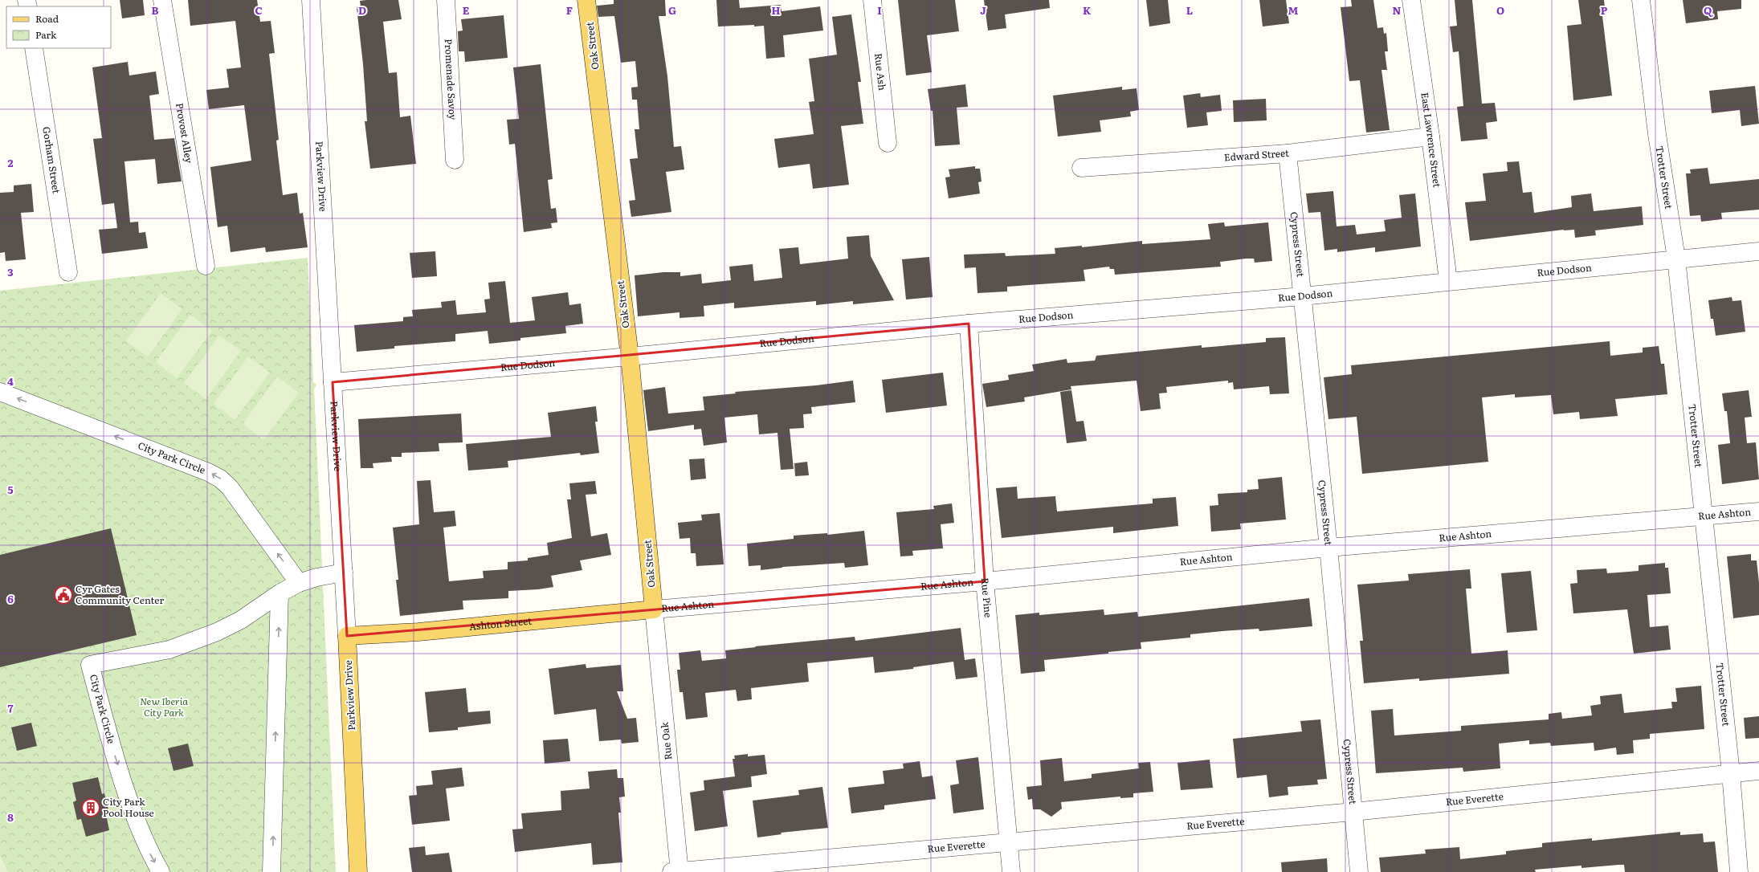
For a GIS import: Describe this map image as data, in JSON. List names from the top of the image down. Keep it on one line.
{"streets":{"main road":["Oak Street","Parkview Drive","Ashton Street"],"street":["Rue Ash","Promenade Savoy","Provost Alley","East Lawrence Street","Edward Street","Gorham Street","Trotter Street","Cypress Street","Rue Dodson","City Park Circle","Rue Ashton","Rue Pine","Rue Oak","Rue Everette"]},"crossings":[["Oak Street","Rue Dodson"],["Oak Street","Rue Ashton"],["Oak Street","Ashton Street"],["Oak Street","Rue Oak"],["East Lawrence Street","Edward Street"],["East Lawrence Street","Rue Dodson"],["Edward Street","Cypress Street"],["Parkview Drive","Rue Dodson"],["Parkview Drive","City Park Circle"],["Parkview Drive","Ashton Street"],["Trotter Street","Rue Dodson"],["Trotter Street","Rue Ashton"],["Trotter Street","Rue Everette"],["Cypress Street","Rue Dodson"],["Cypress Street","Rue Ashton"],["Cypress Street","Rue Everette"],["Rue Dodson","Rue Pine"],["Rue Ashton","Rue Pine"],["Rue Ashton","Ashton Street"],["Rue Ashton","Rue Oak"],["Rue Pine","Rue Everette"],["Ashton Street","Rue Oak"],["Rue Oak","Rue Everette"]],"parks":["New Iberia City Park"],"places":{"public building":["Cyr Gates Community Center"],"building":["City Park Pool House"]},"legend":["Road","Park"],"grid":{"columns":["B","C","D","E","F","G","H","I","J","K","L","M","N","O","P","Q"],"rows":["2","3","4","5","6","7","8"]}}
